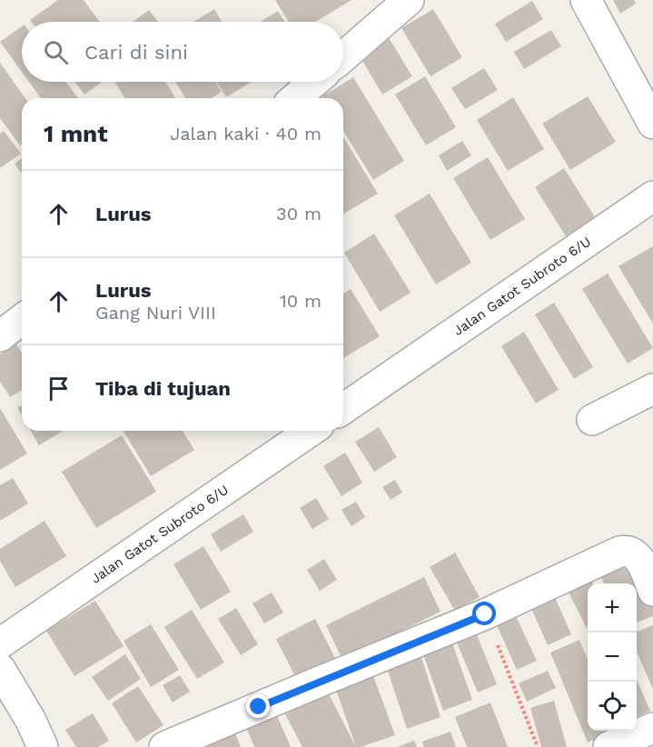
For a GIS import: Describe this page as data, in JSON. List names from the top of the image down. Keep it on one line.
{"streets":{"street":["Jalan Gatot Subroto 6/U"]},"page":{"search":"Cari di sini","heading":["1 mnt","Jalan kaki · 40 m"],"list":[["Lurus","30 m"],["Lurus","Gang Nuri VIII","10 m"],"Tiba di tujuan"],"map_buttons":["+","−"]}}
